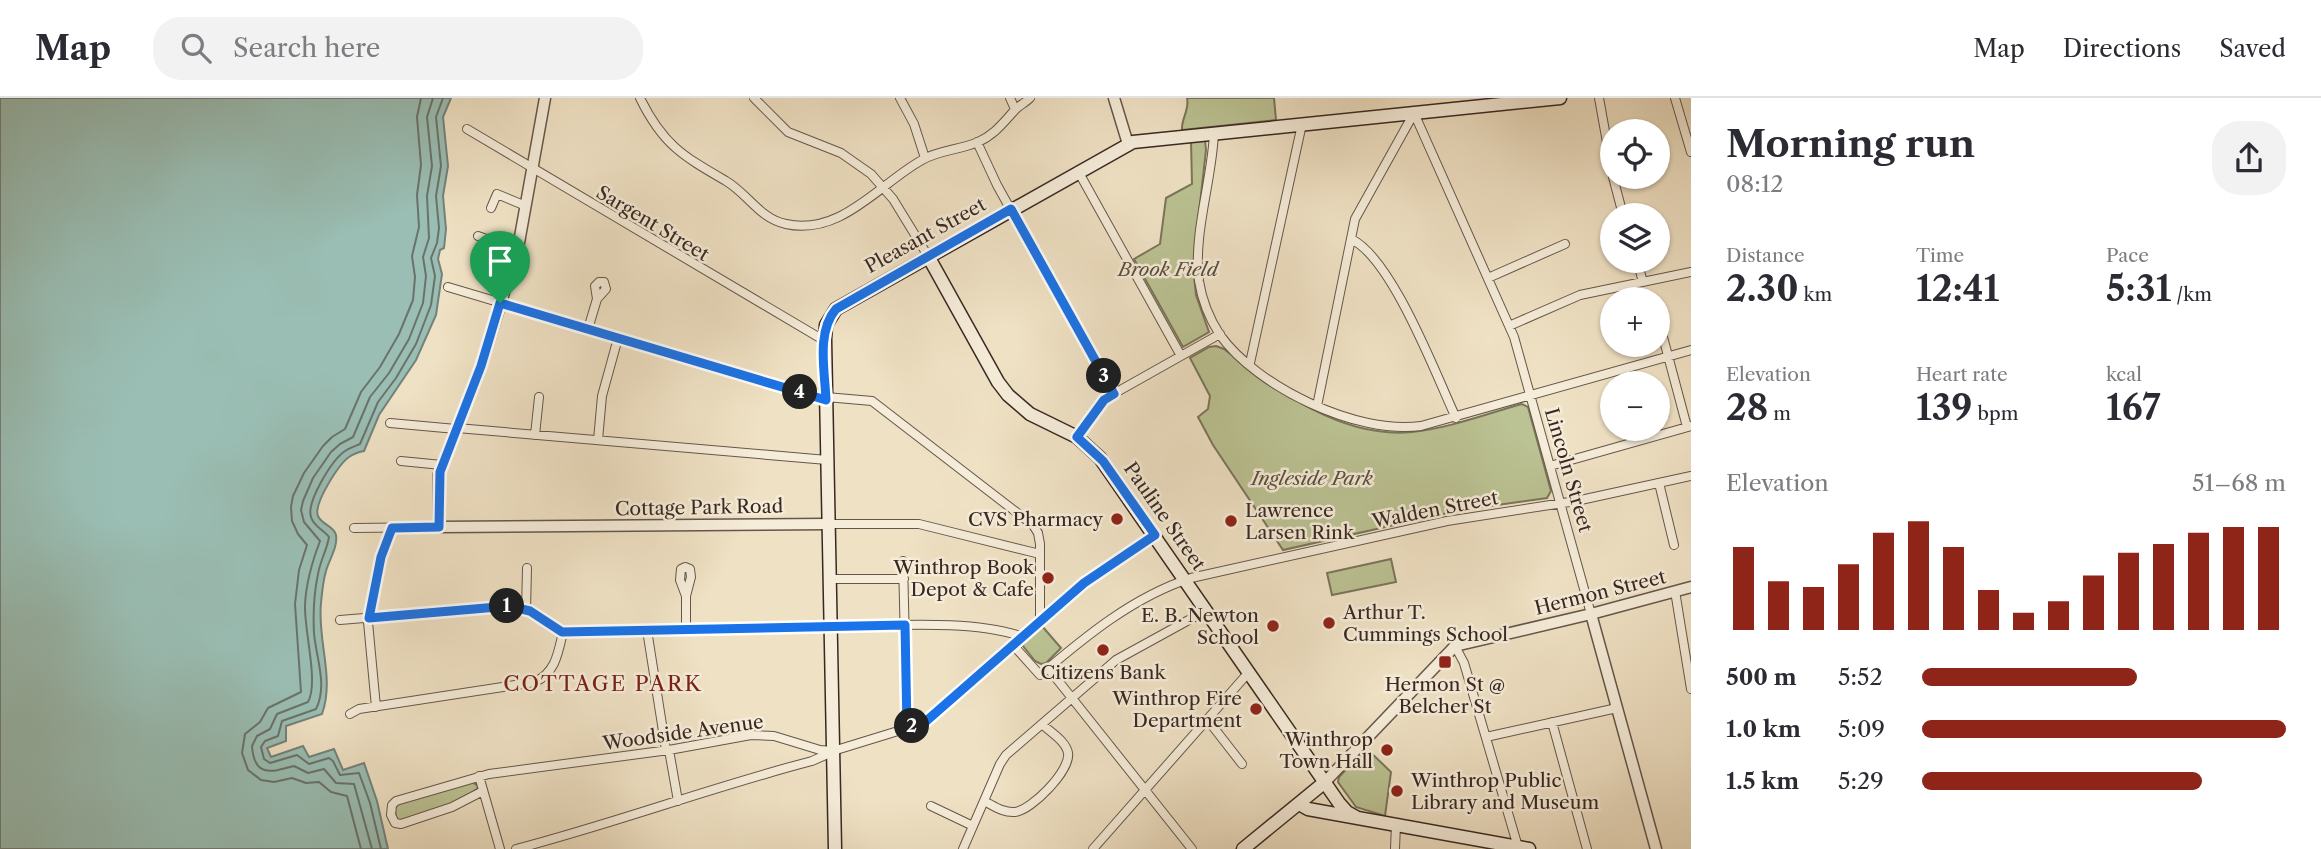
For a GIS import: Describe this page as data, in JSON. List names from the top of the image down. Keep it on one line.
{"streets":{"main road":["Pleasant Street","Pauline Street"],"street":["Sargent Street","Lincoln Street","Cottage Park Road","Walden Street","Hermon Street","Woodside Avenue"]},"crossings":[["Sargent Street","Pleasant Street"],["Pleasant Street","Lincoln Street"],["Pleasant Street","Cottage Park Road"],["Pleasant Street","Pauline Street"],["Pleasant Street","Woodside Avenue"],["Lincoln Street","Walden Street"],["Lincoln Street","Hermon Street"],["Walden Street","Pauline Street"],["Walden Street","Woodside Avenue"],["Pauline Street","Woodside Avenue"]],"districts":["COTTAGE PARK"],"parks":["Brook Field","Ingleside Park"],"places":{"other":["CVS Pharmacy","Lawrence Larsen Rink","Winthrop Book Depot & Cafe","Arthur T. Cummings School","E. B. Newton School","Citizens Bank","Winthrop Fire Department","Winthrop Town Hall","Winthrop Public Library and Museum"],"transit":["Hermon St @ Belcher St"]},"page":{"header":"Map","search":"Search here","nav":["Map","Directions","Saved"],"heading":["Morning run","08:12"],"map_buttons":["+","−"],"stats":[["Distance","2.30 km"],["Time","12:41"],["Pace","5:31 /km"],["Elevation","28 m"],["Heart rate","139 bpm"],["kcal","167"]],"pins":["3","4","1","2"],"chart":["Elevation","51–68 m"],"list":[{"name":"500 m","note":"5:52"},{"name":"1.0 km","note":"5:09"},{"name":"1.5 km","note":"5:29"}]}}
